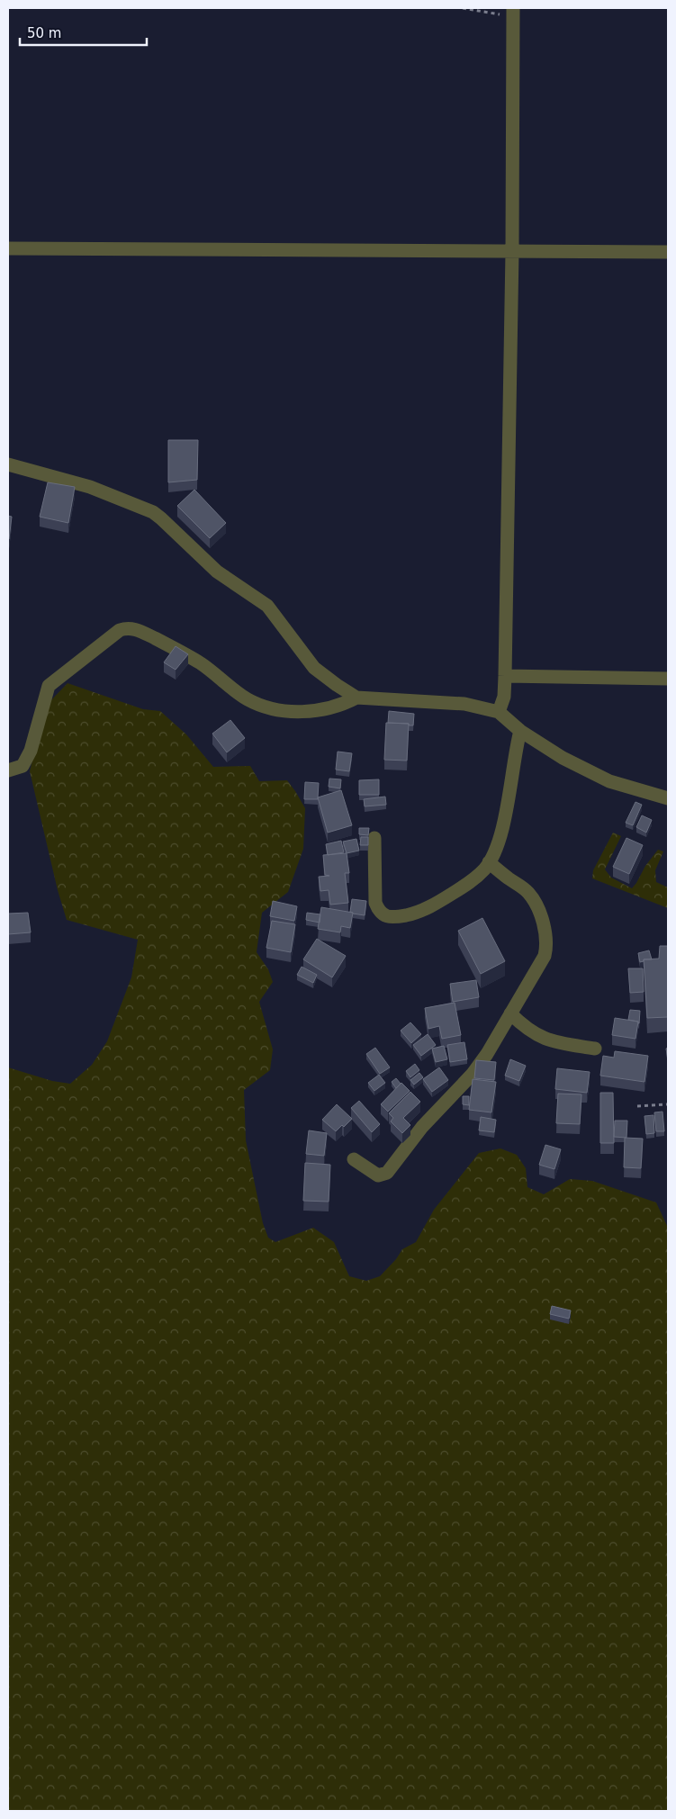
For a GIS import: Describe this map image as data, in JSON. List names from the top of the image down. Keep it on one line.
{"scale_bar":"50 m"}
